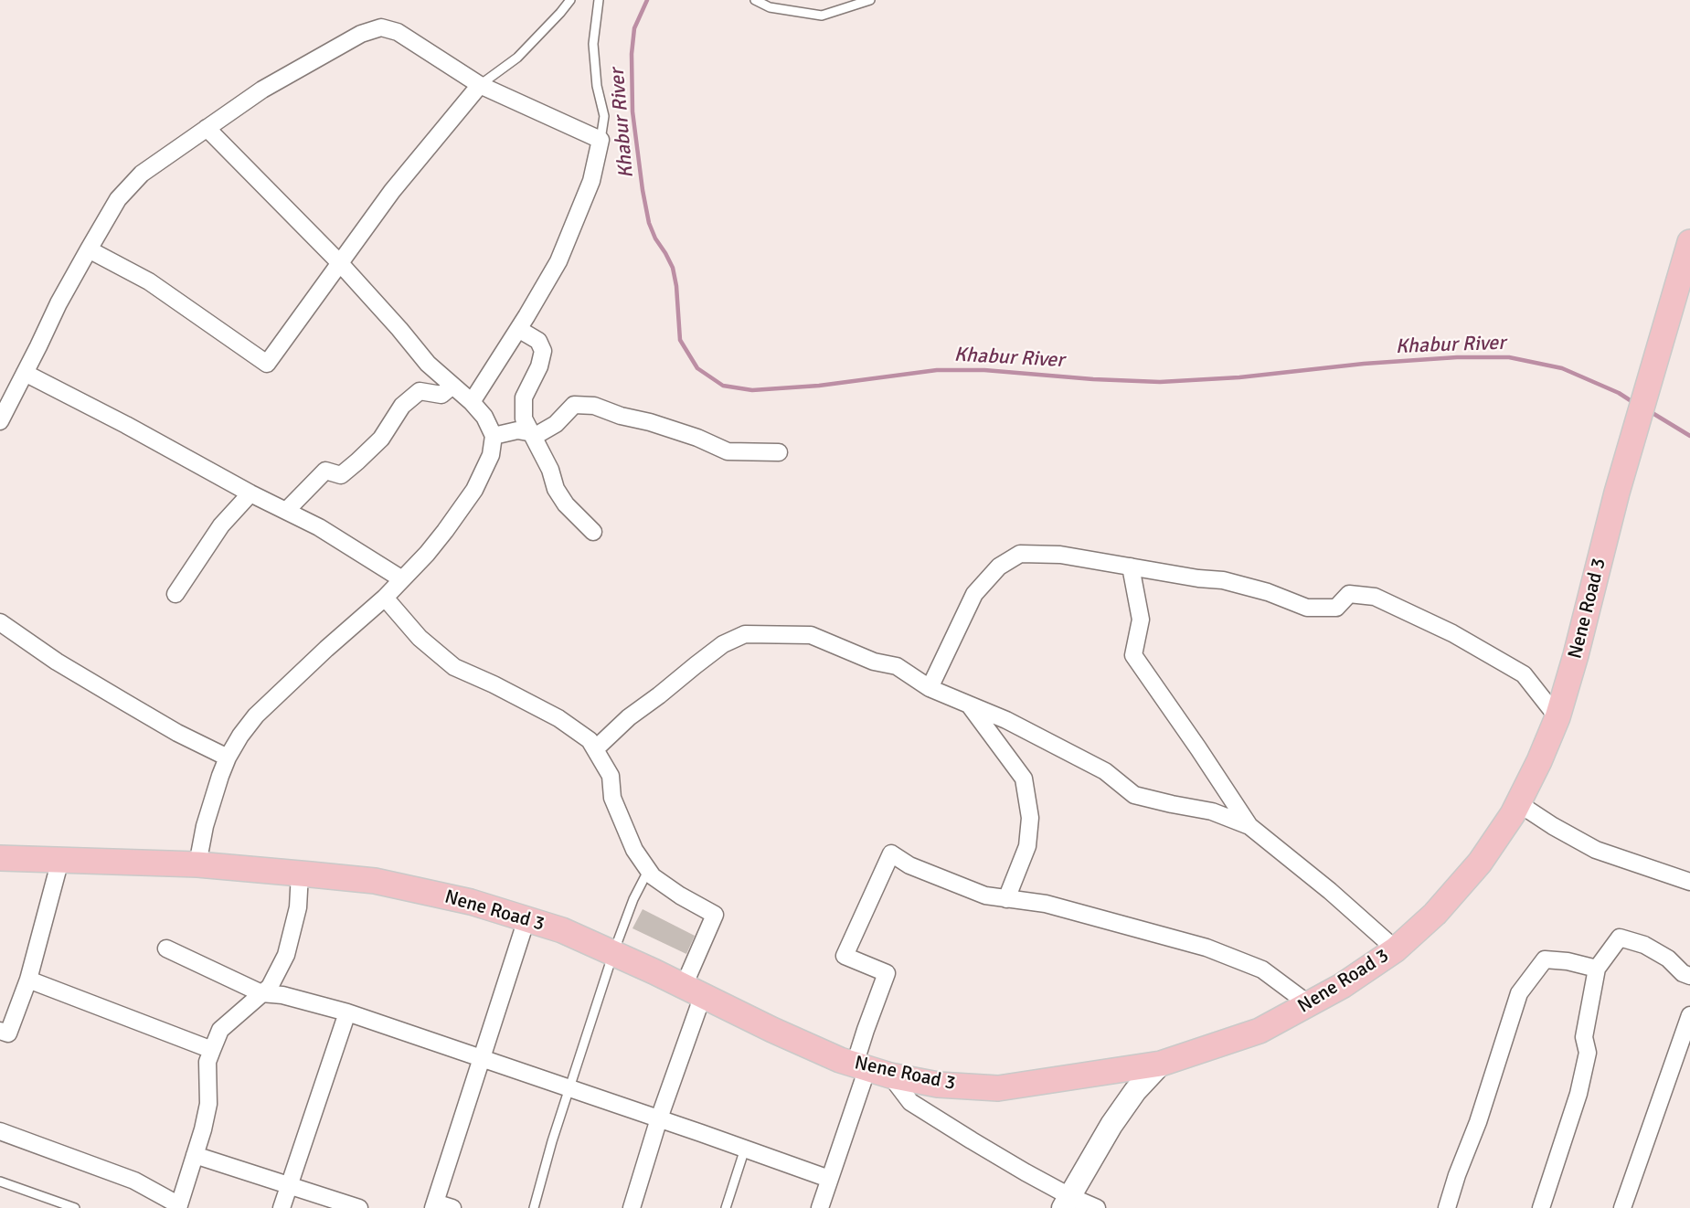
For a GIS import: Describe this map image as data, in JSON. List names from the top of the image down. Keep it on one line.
{"streets":{"main road":["Nene Road 3"]},"water":["Khabur River"]}
